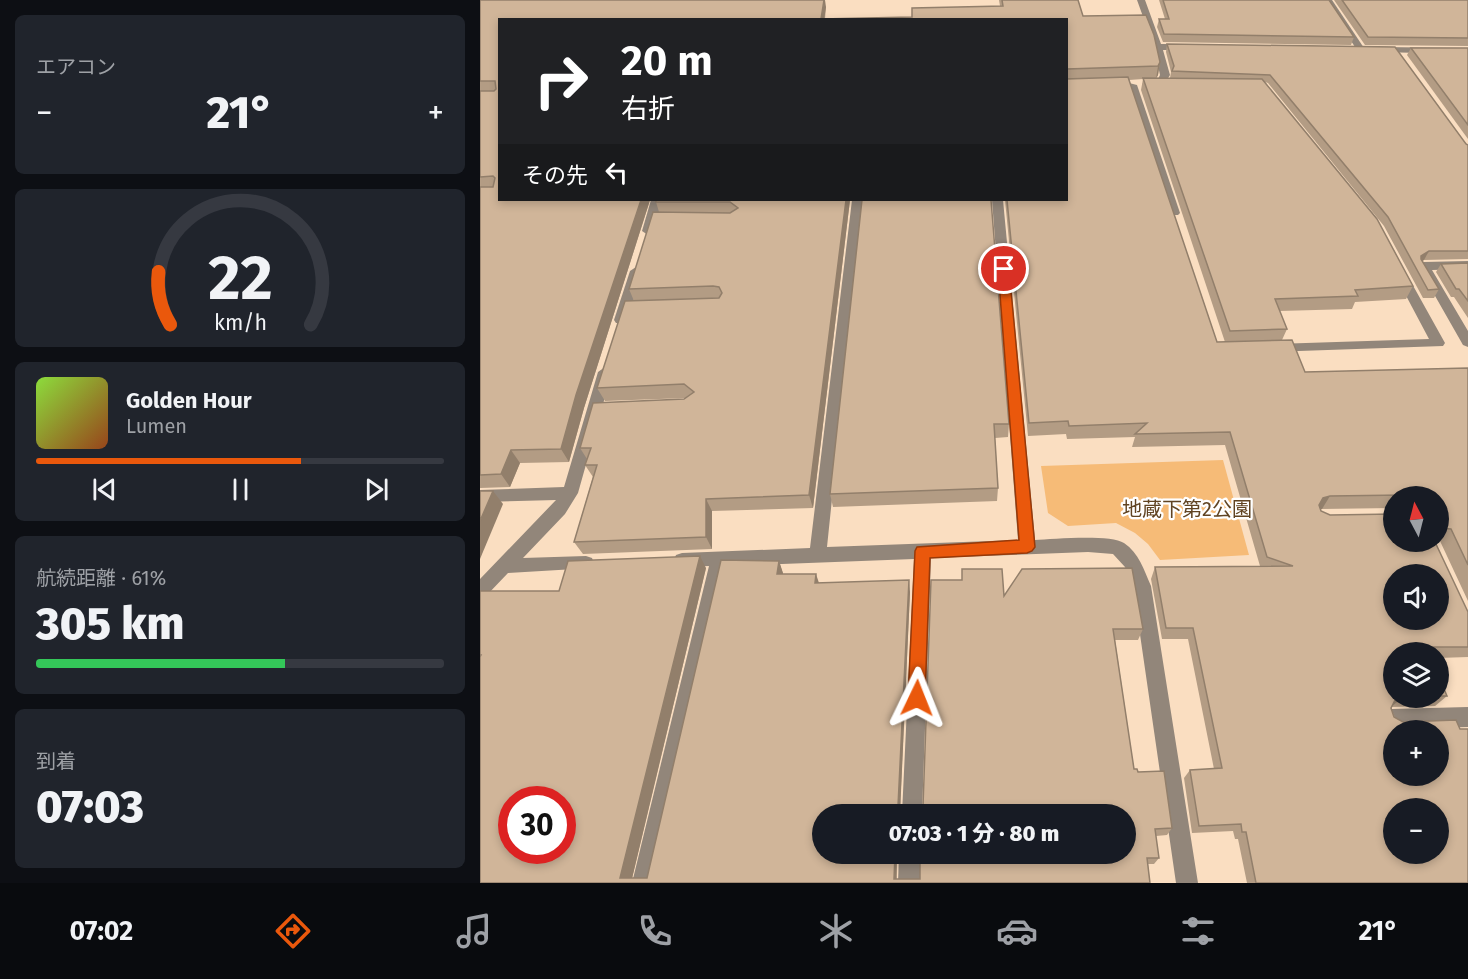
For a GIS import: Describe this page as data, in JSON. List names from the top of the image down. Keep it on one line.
{"parks":["地蔵下第2公園"],"north":"top","page":{"tile":["エアコン",["航続距離 · 61%","305 km"],["到着","07:03"]],"turn":["20 m","右折"],"heat":["−","21°","+"],"then":"その先","song":["Golden Hour","Lumen"],"map_buttons":["+","−"],"limit":"30","trip":"07:03 · 1 分 · 80 m","tabs":["07:02","21°"],"gauge":["22","km/h"]}}
